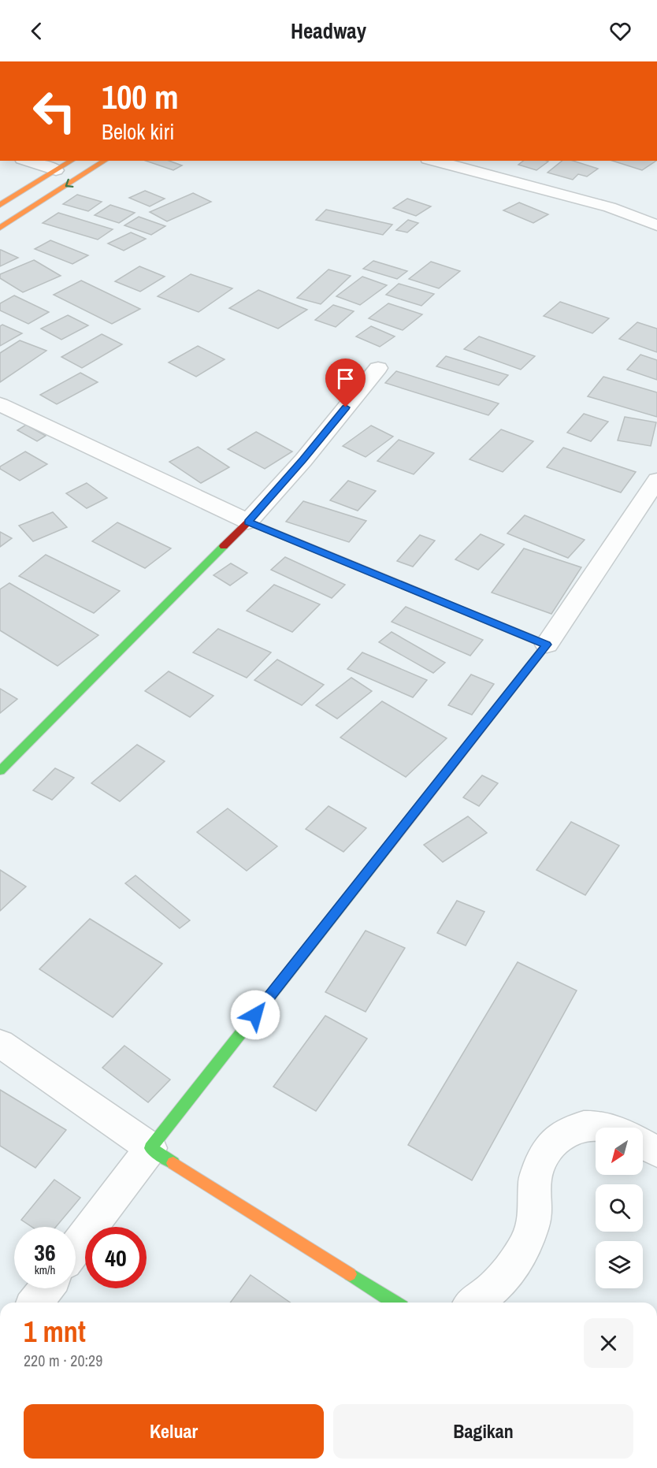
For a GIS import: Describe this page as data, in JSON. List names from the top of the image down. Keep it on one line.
{"north":"bottom left","page":{"header":"Headway","turn":["100 m","Belok kiri"],"speed":"36 km/h","limit":"40","heading":["1 mnt","220 m · 20:29"],"buttons":["Keluar","Bagikan"]}}
